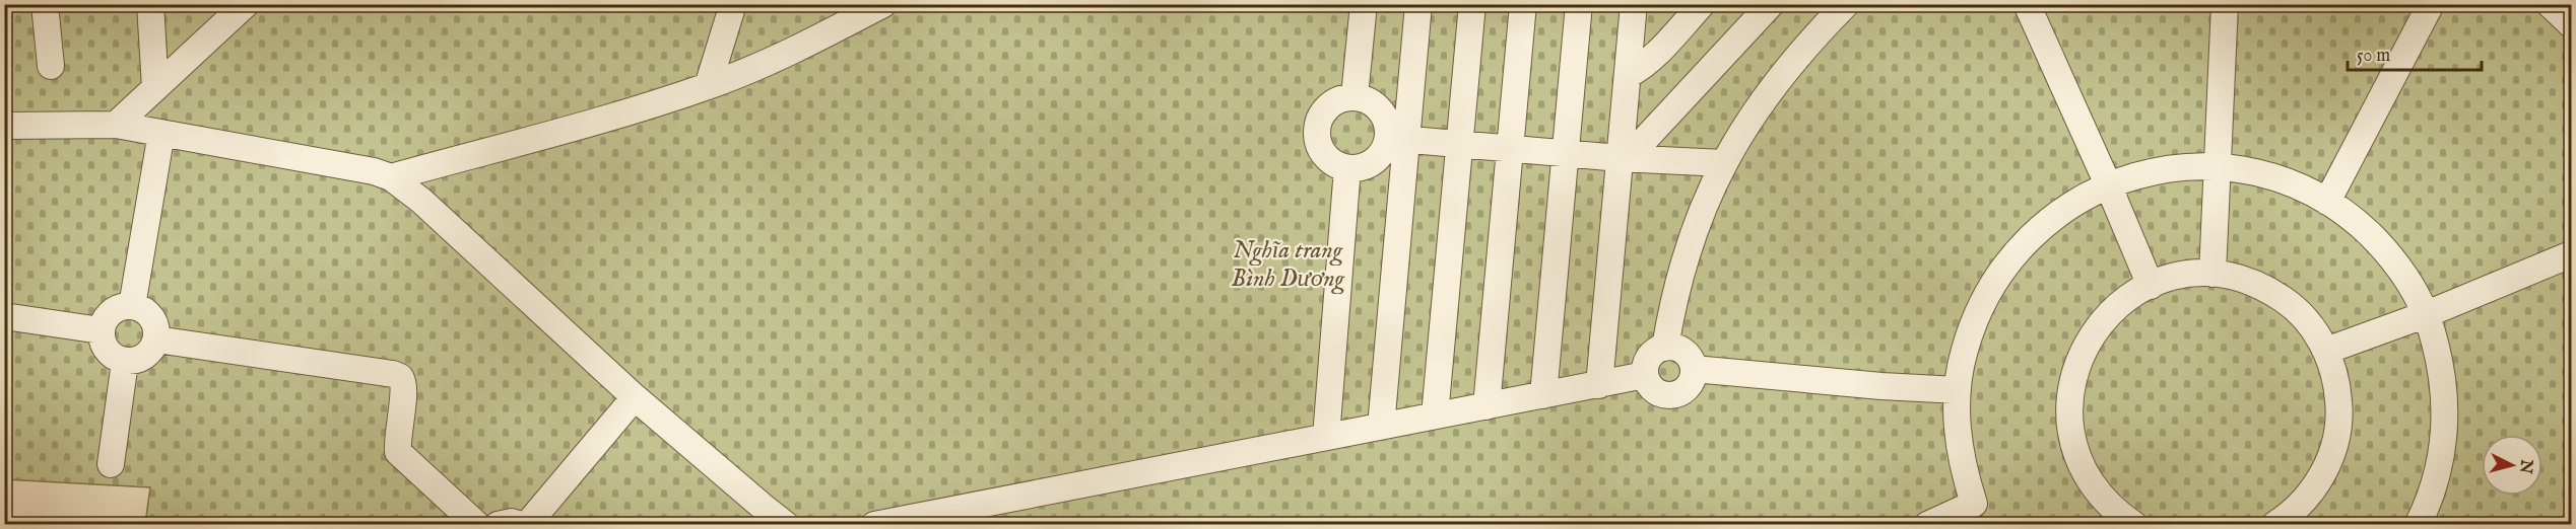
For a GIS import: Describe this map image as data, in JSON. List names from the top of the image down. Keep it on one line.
{"parks":["Nghĩa trang Bình Dương"],"scale_bar":"50 m","north":"right"}
